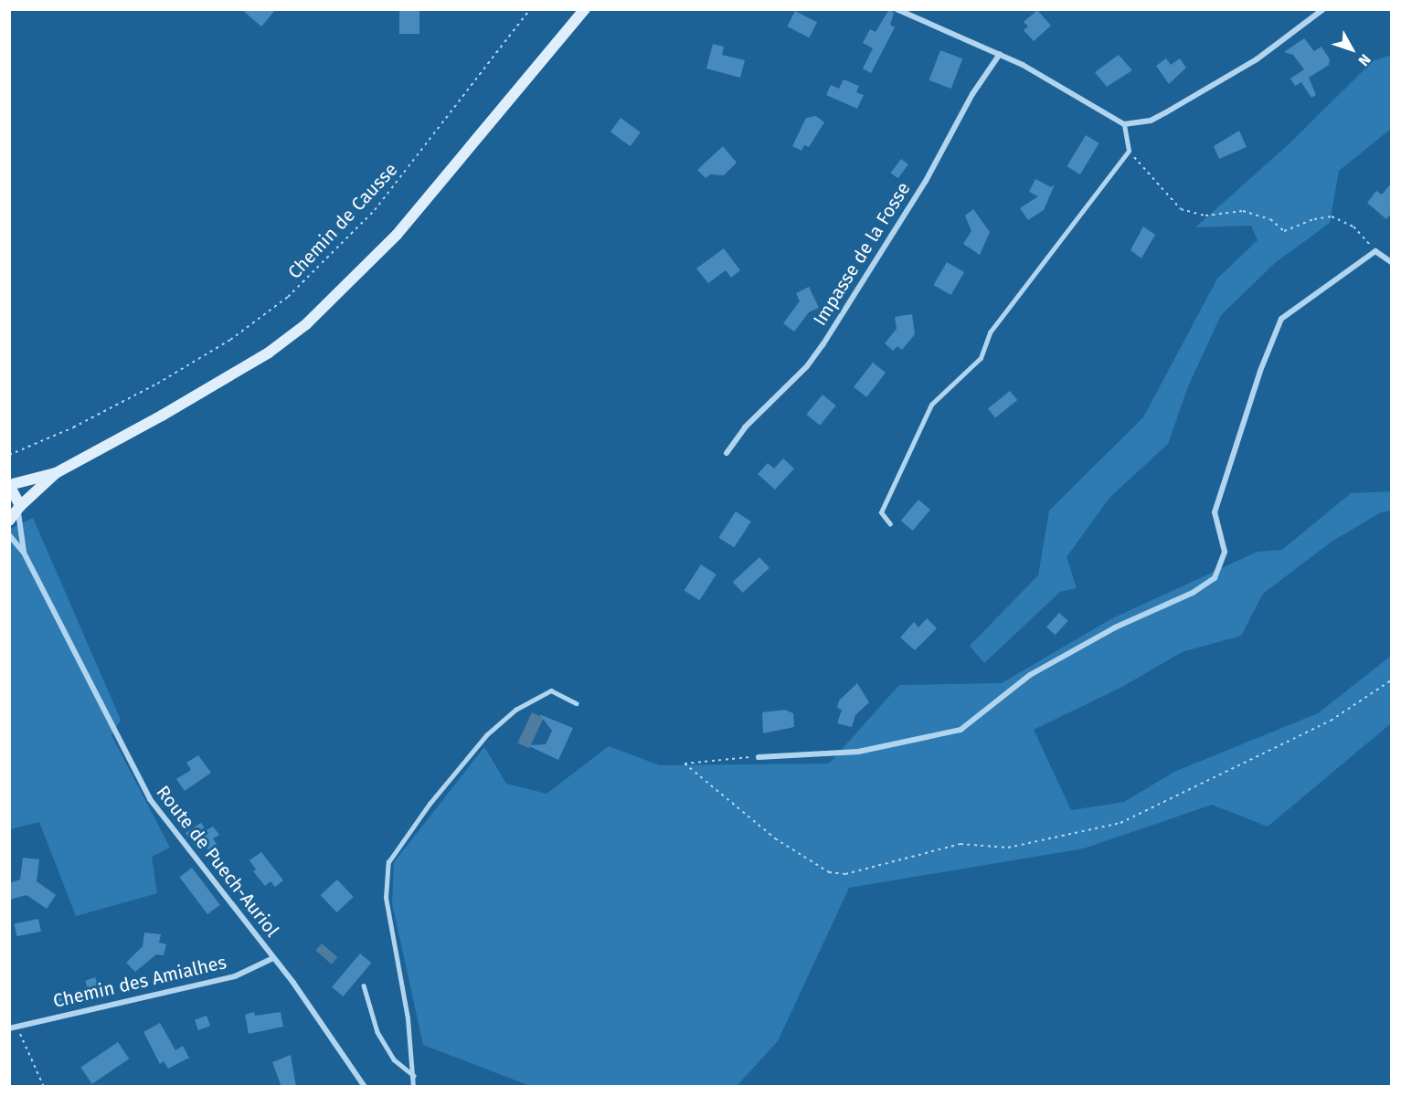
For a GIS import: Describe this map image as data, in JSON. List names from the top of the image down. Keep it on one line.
{"streets":{"street":["Impasse de la Fosse","Route de Puech-Auriol","Chemin des Amialhes"],"path":["Chemin de Causse"]},"crossings":[["Route de Puech-Auriol","Chemin des Amialhes"]],"north":"bottom right"}
